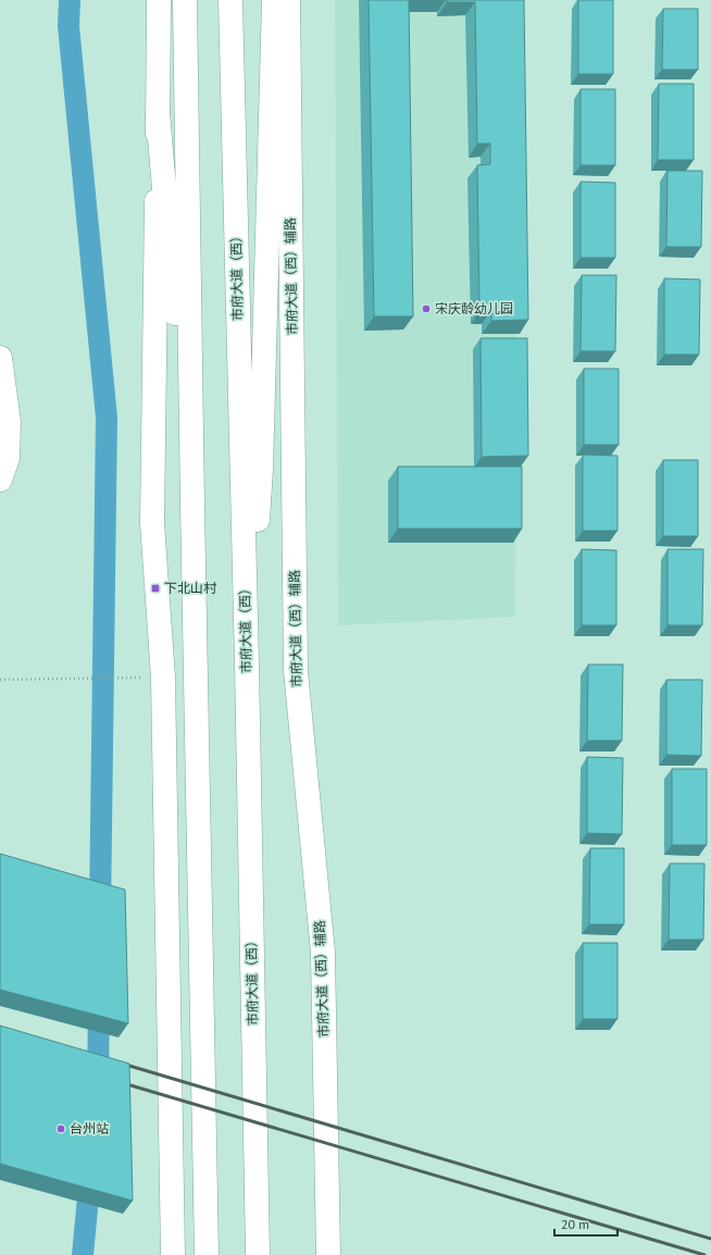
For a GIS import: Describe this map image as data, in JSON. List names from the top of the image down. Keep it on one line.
{"streets":{"main road":["市府大道（西）","市府大道（西）辅路"]},"places":{"other":["宋庆龄幼儿园","台州站"],"transit":["下北山村"]},"scale_bar":"20 m"}
